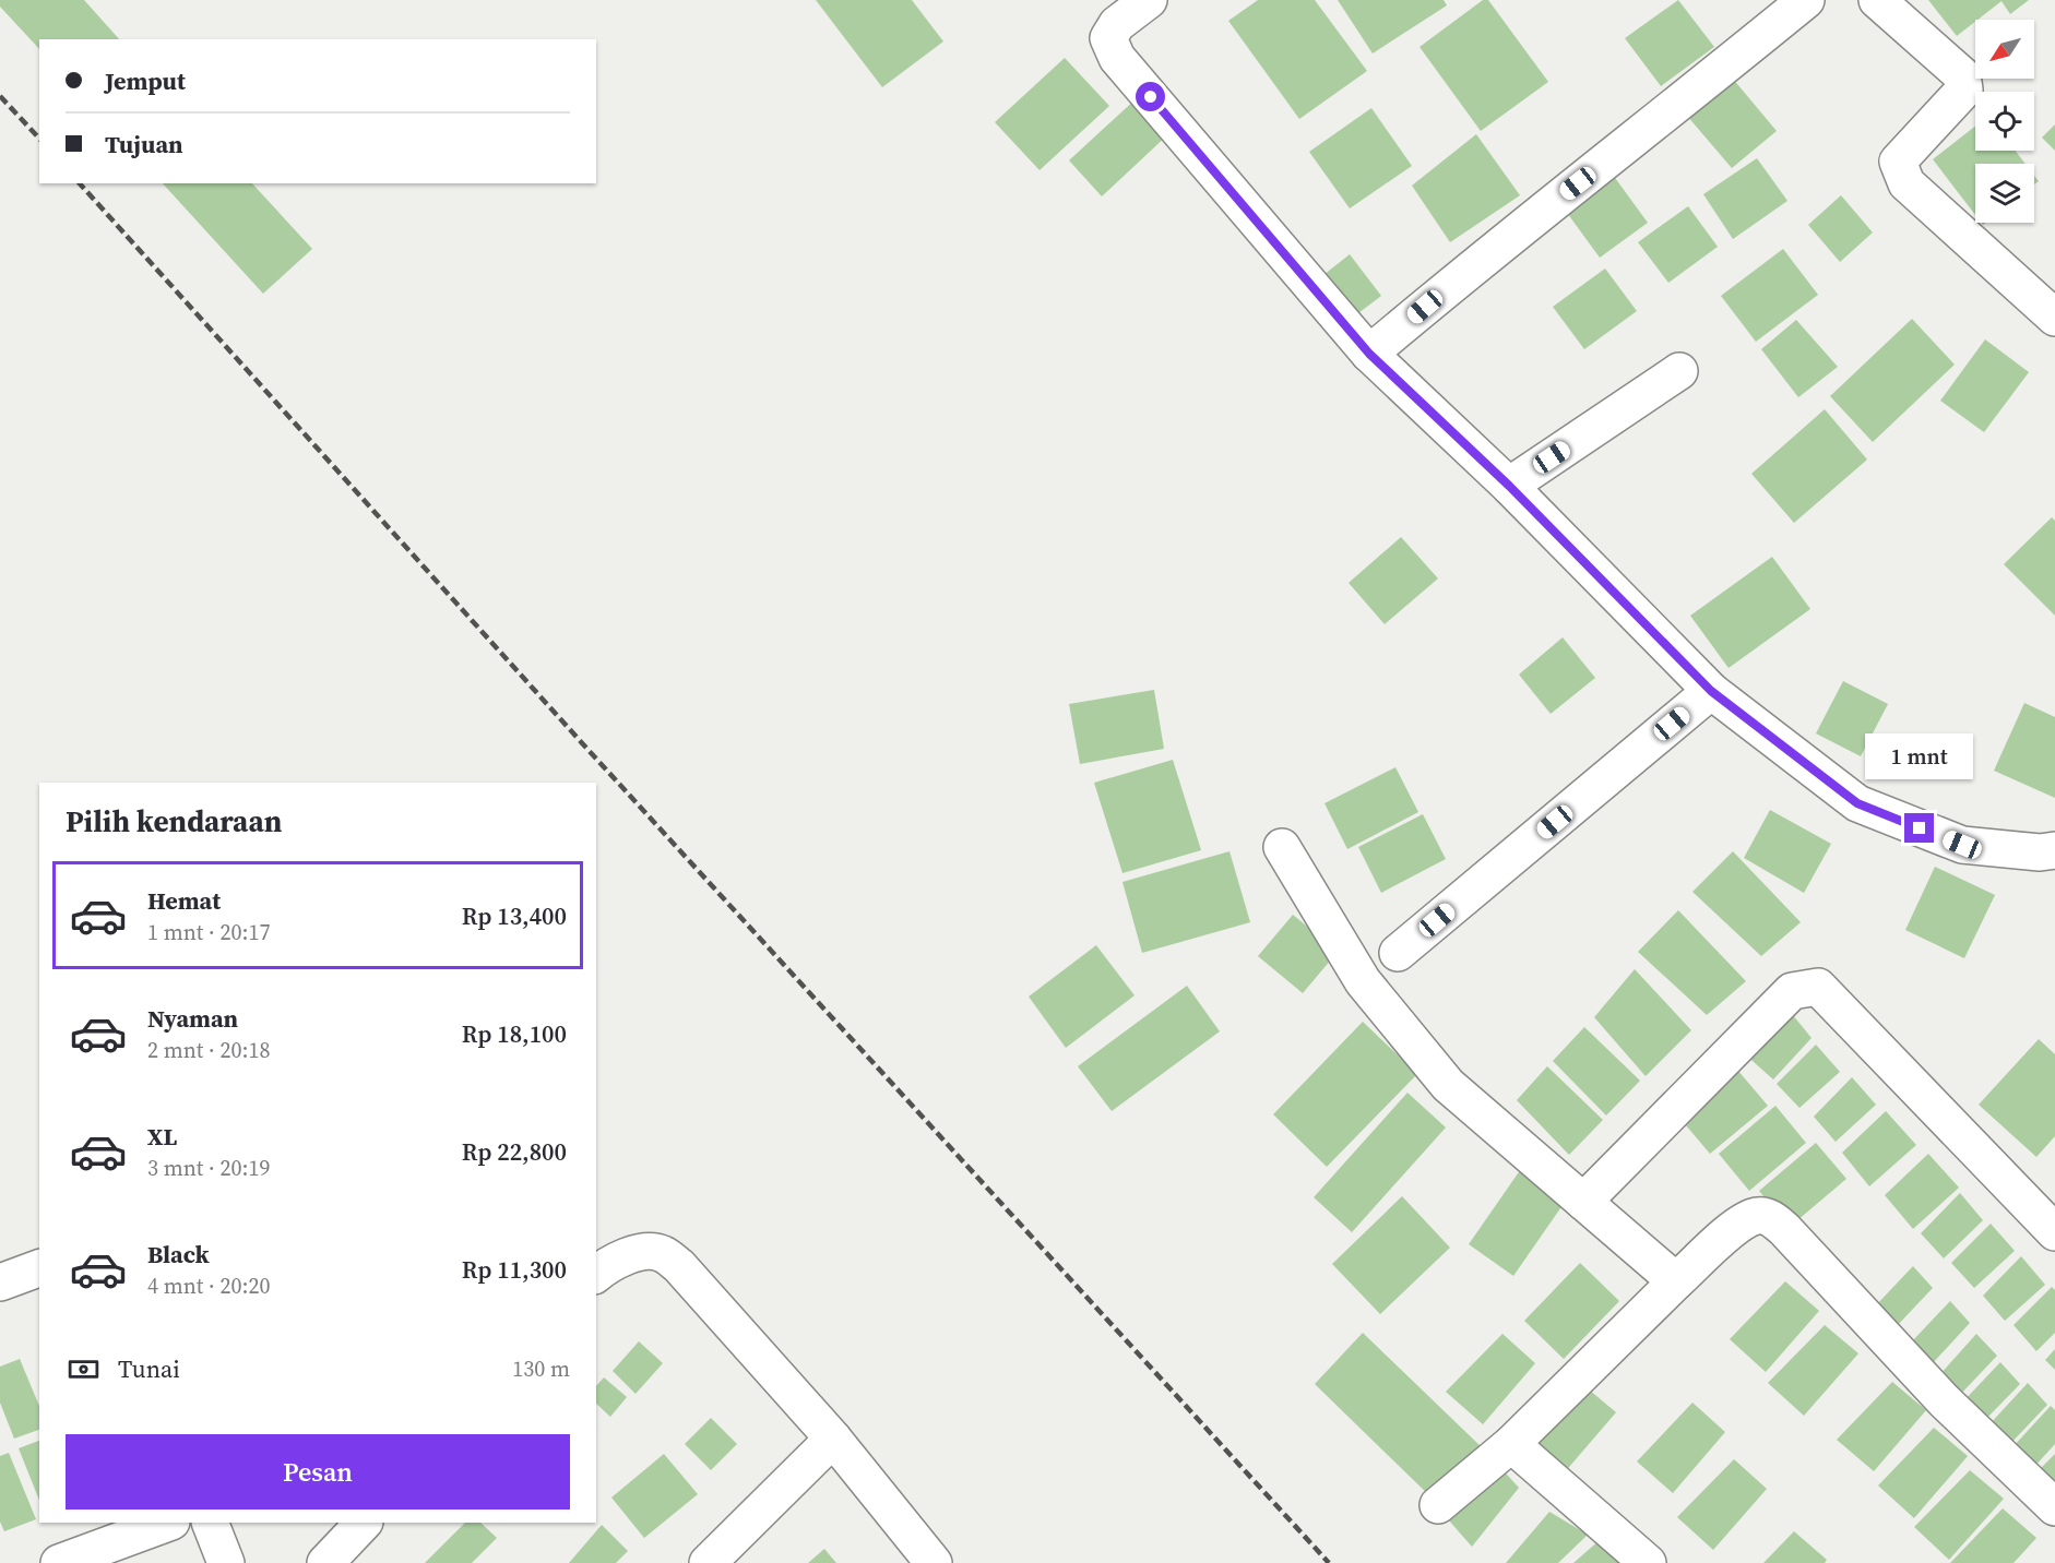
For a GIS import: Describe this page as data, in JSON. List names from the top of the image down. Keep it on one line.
{"north":"bottom left","page":{"banner":["Jemput","Tujuan"],"bubble":"1 mnt","heading":"Pilih kendaraan","list":[{"name":"Hemat","note":"1 mnt · 20:17","value":"Rp 13,400"},{"name":"Nyaman","note":"2 mnt · 20:18","value":"Rp 18,100"},{"name":"XL","note":"3 mnt · 20:19","value":"Rp 22,800"},{"name":"Black","note":"4 mnt · 20:20","value":"Rp 11,300"}],"pay":["Tunai","130 m"],"buttons":"Pesan"}}
